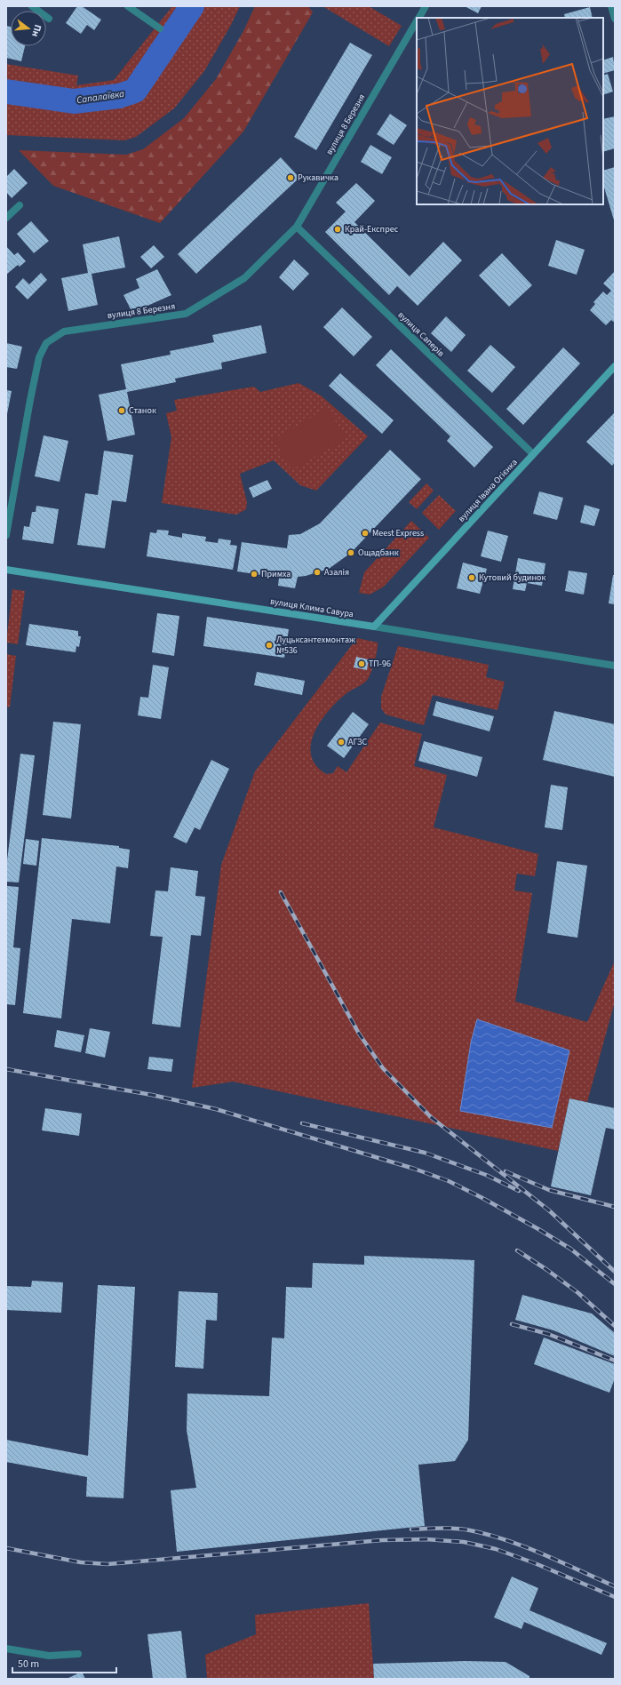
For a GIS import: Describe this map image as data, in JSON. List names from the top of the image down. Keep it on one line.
{"streets":{"street":["вулиця 8 Березня","вулиця Саперів","вулиця Івана Огієнка","вулиця Клима Савура"]},"crossings":[["вулиця 8 Березня","вулиця Саперів"],["вулиця Саперів","вулиця Івана Огієнка"],["вулиця Івана Огієнка","вулиця Клима Савура"]],"water":["Сапалаївка"],"places":["Рукавичка","Край-Експрес","Станок","Meest Express","Ощадбанк","Азалія","Примха","Кутовий будинок","Луцьксантехмонтаж №536","ТП-96","АГЗС"],"scale_bar":"50 m","north":"right"}
